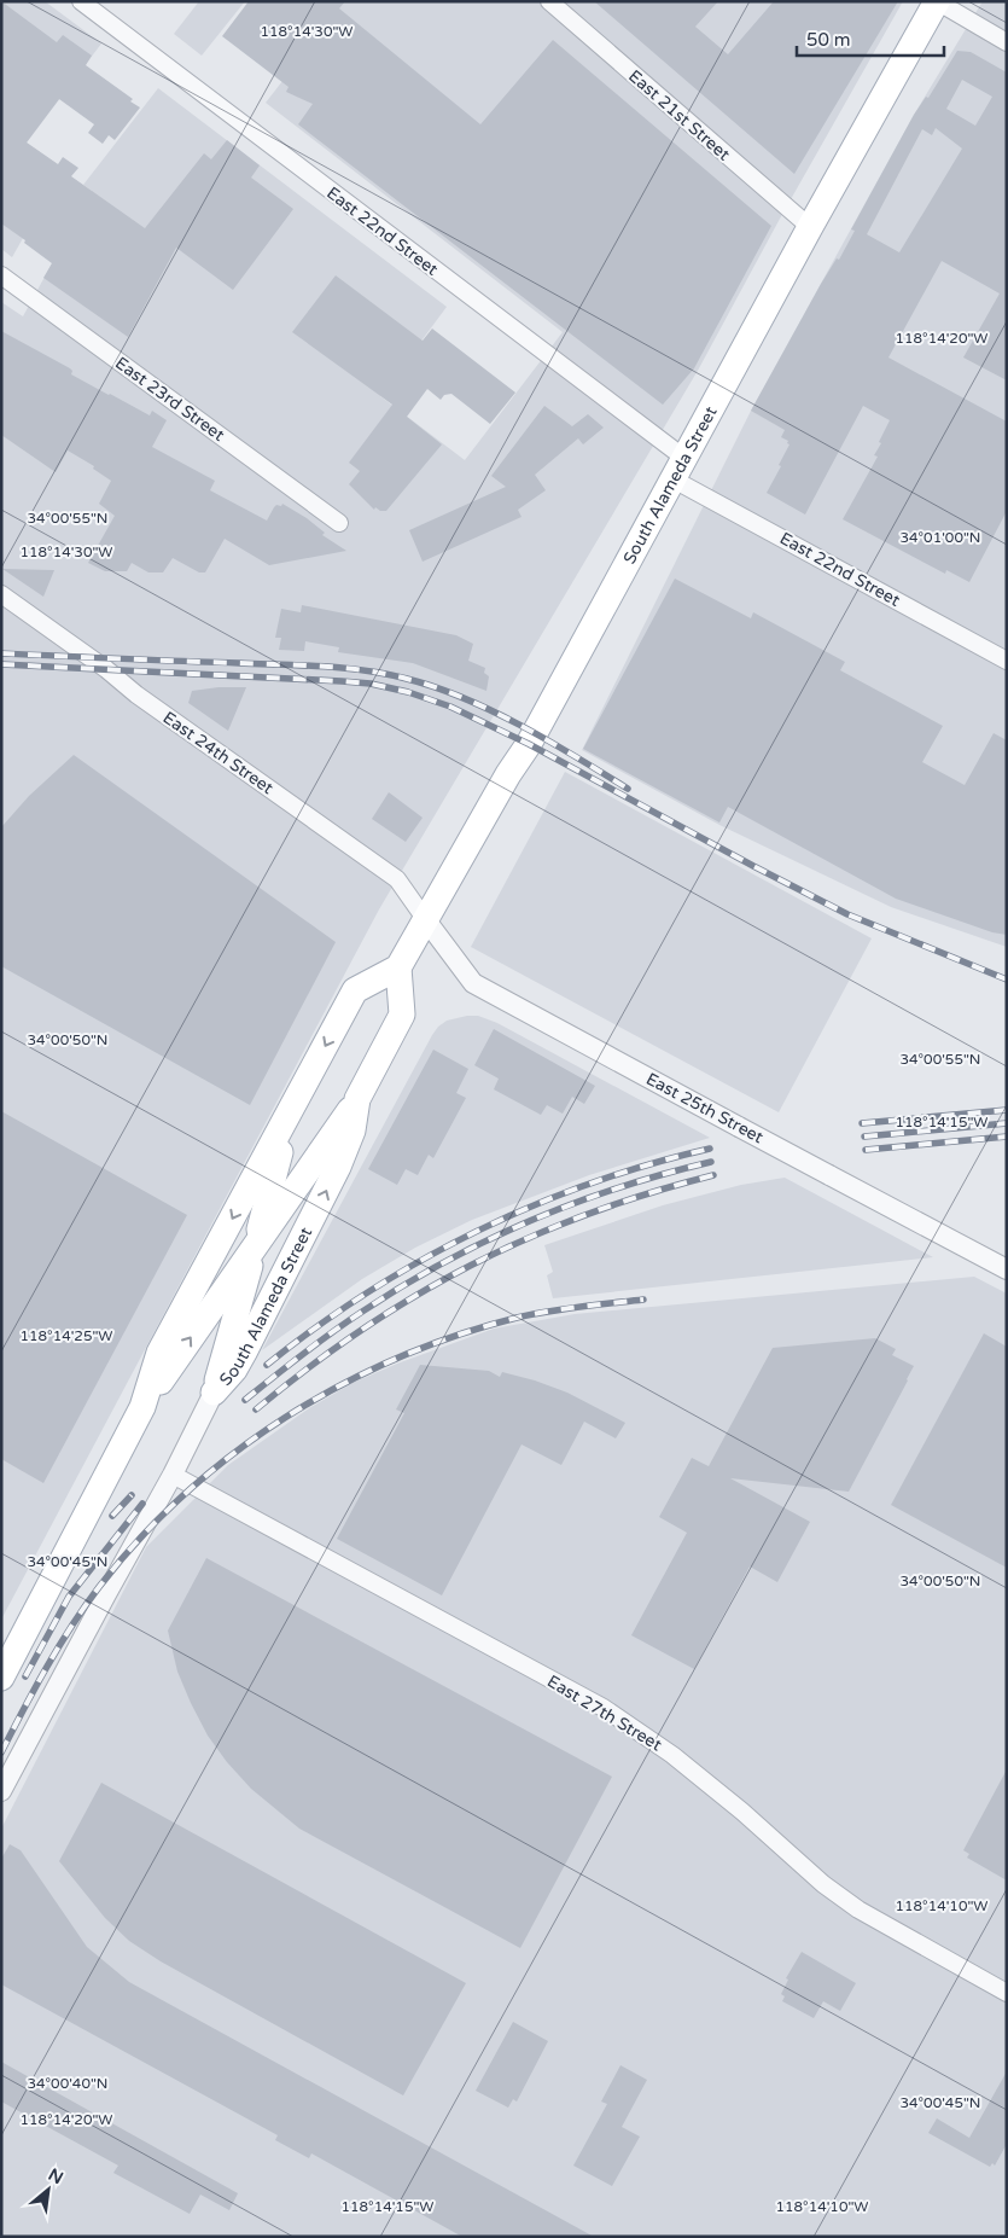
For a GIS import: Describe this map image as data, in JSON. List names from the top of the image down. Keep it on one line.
{"streets":{"main road":["South Alameda Street"],"street":["East 21st Street","East 22nd Street","East 23rd Street","East 24th Street","East 25th Street","East 27th Street"]},"crossings":[["East 21st Street","South Alameda Street"],["East 22nd Street","South Alameda Street"],["South Alameda Street","East 24th Street"],["South Alameda Street","East 25th Street"],["South Alameda Street","East 27th Street"],["East 24th Street","East 25th Street"]],"scale_bar":"50 m","north":"top right","coordinates":["118°14'30\"W","118°14'20\"W","34°00'55\"N","34°01'00\"N","34°00'50\"N","118°14'15\"W","118°14'25\"W","34°00'45\"N","118°14'10\"W","34°00'40\"N"]}
